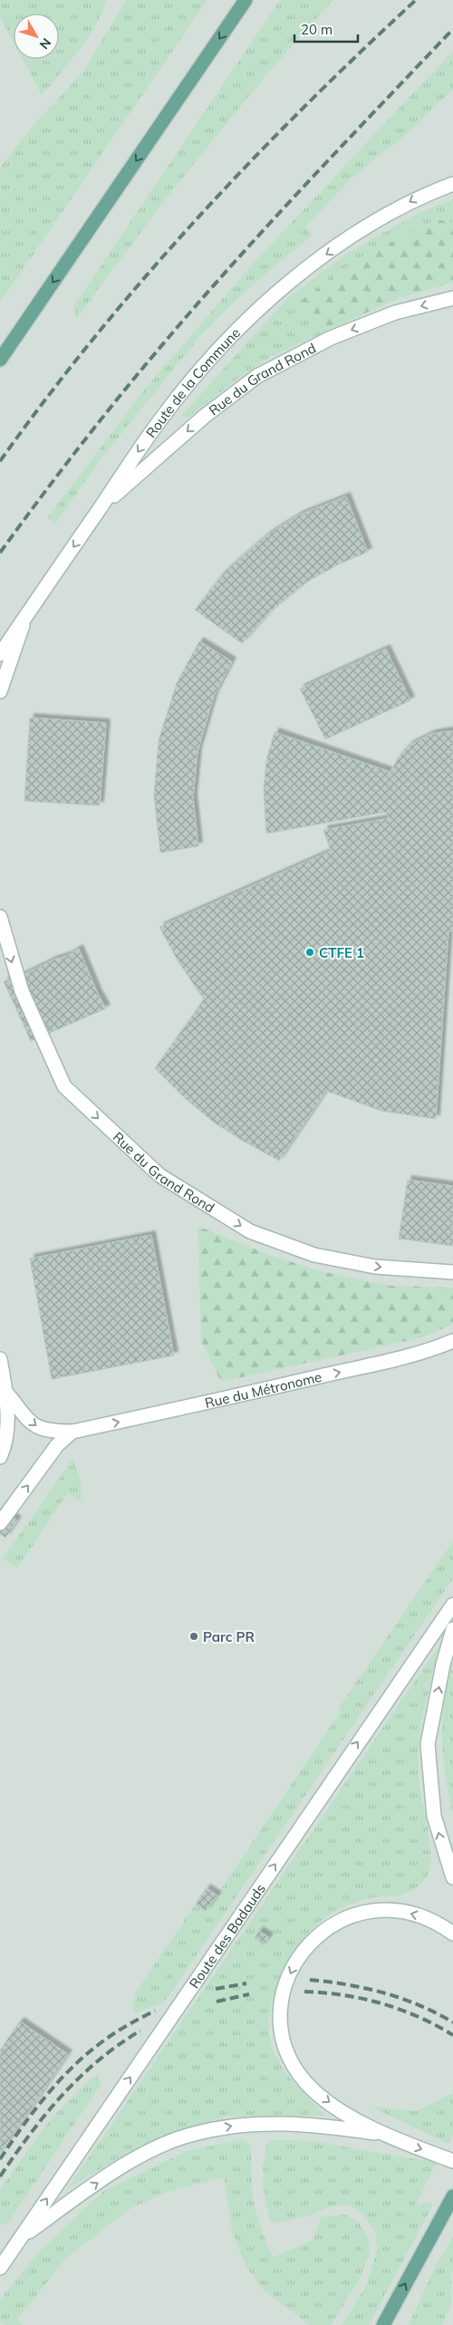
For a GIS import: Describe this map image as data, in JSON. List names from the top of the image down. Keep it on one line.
{"streets":{"main road":["Rue du Grand Rond","Route de la Commune","Rue du Métronome","Route des Badauds"]},"crossings":[["Rue du Grand Rond","Route de la Commune"]],"one_way":["Route de la Commune","Rue du Métronome","Route des Badauds"],"places":["CTFE 1","Parc PR"],"scale_bar":"20 m","north":"bottom right"}
